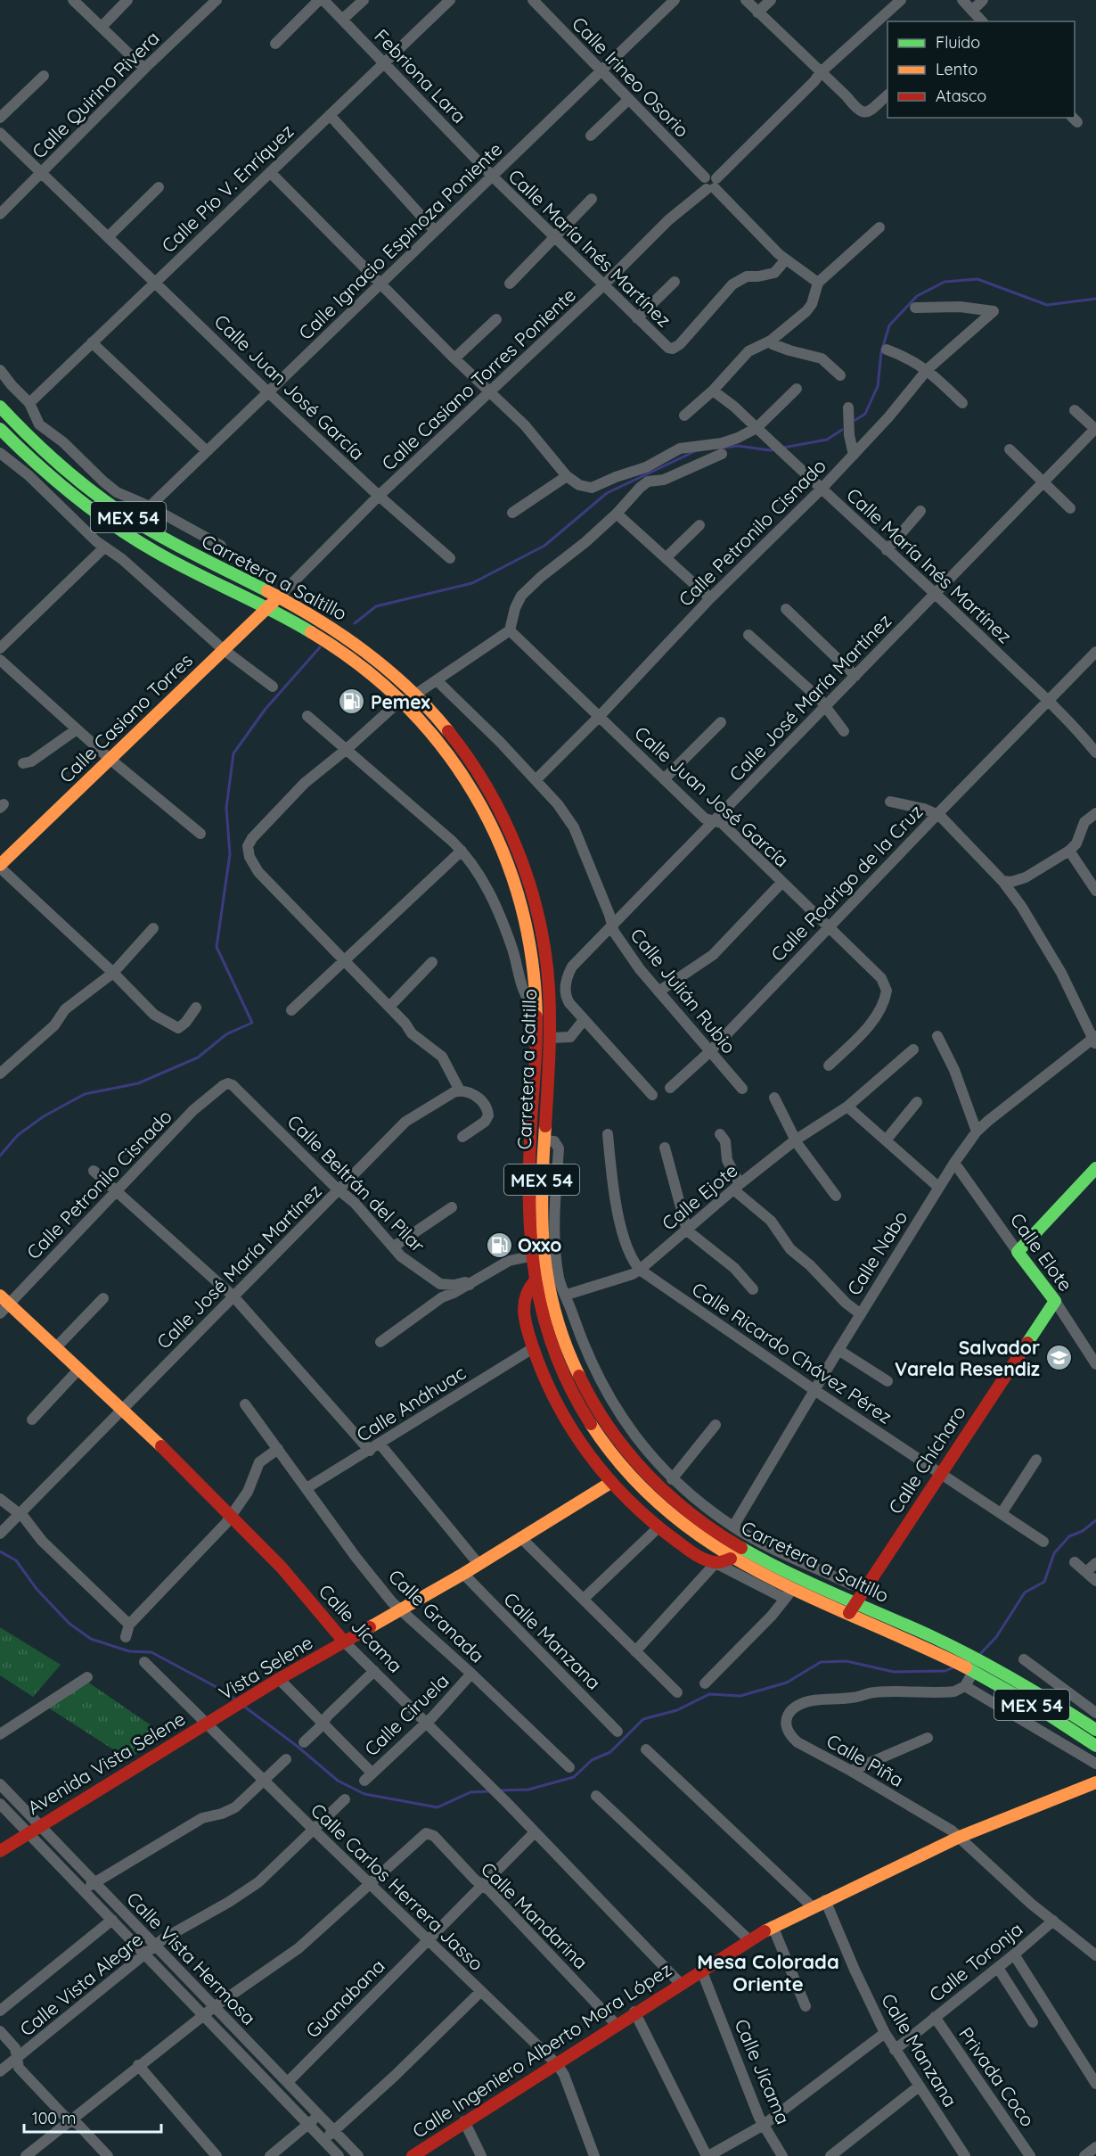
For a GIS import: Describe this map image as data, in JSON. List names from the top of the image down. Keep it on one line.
{"streets":{"main road":["MEX 54","Carretera a Saltillo","Calle Casiano Torres","Calle Elote","Calle Chícharo","Calle Jícama","Vista Selene","Avenida Vista Selene","Calle Ingeniero Alberto Mora López"],"street":["Febriona Lara","Calle Irineo Osorio","Calle Quirino Rivera","Calle Pío V. Enríquez","Calle Ignacio Espinoza Poniente","Calle María Inés Martínez","Calle Casiano Torres Poniente","Calle Juan José García","Calle Petronilo Cisnado","Calle José María Martínez","Calle Rodrigo de la Cruz","Calle Julián Rubio","Calle Beltrán del Pilar","Calle Ejote","Calle Nabo","Calle Ricardo Chávez Pérez","Calle Anáhuac","Calle Granada","Calle Manzana","Calle Ciruela","Calle Piña","Calle Carlos Herrera Jasso","Calle Mandarina","Calle Vista Hermosa","Calle Toronja","Calle Vista Alegre","Guanabana","Privada Coco"]},"crossings":[["Febriona Lara","Calle Pío V. Enríquez"],["Febriona Lara","Calle Ignacio Espinoza Poniente"],["Febriona Lara","Calle María Inés Martínez"],["Calle Irineo Osorio","Calle Ignacio Espinoza Poniente"],["Calle Irineo Osorio","Calle María Inés Martínez"],["Calle Irineo Osorio","Calle Casiano Torres Poniente"],["Calle Quirino Rivera","Calle Juan José García"],["Calle Pío V. Enríquez","Calle Juan José García"],["Calle Ignacio Espinoza Poniente","Calle María Inés Martínez"],["Calle Ignacio Espinoza Poniente","Calle Juan José García"],["Calle María Inés Martínez","Calle Casiano Torres Poniente"],["Calle María Inés Martínez","Calle Petronilo Cisnado"],["Calle María Inés Martínez","Calle José María Martínez"],["Calle María Inés Martínez","Calle Rodrigo de la Cruz"],["Calle Casiano Torres Poniente","Calle Juan José García"],["Calle Casiano Torres Poniente","Carretera a Saltillo"],["Calle Casiano Torres Poniente","Calle Casiano Torres"],["Calle Juan José García","Calle Petronilo Cisnado"],["Calle Juan José García","Calle José María Martínez"],["Calle Juan José García","Calle Rodrigo de la Cruz"],["Calle Petronilo Cisnado","Calle Julián Rubio"],["Calle Petronilo Cisnado","Calle Beltrán del Pilar"],["Calle Petronilo Cisnado","Calle Jícama"],["Carretera a Saltillo","Calle Casiano Torres"],["Carretera a Saltillo","Calle Chícharo"],["Calle José María Martínez","Calle Julián Rubio"],["Calle José María Martínez","Calle Beltrán del Pilar"],["Calle José María Martínez","Calle Jícama"],["Calle Rodrigo de la Cruz","Calle Julián Rubio"],["Calle Ejote","Calle Ricardo Chávez Pérez"],["Calle Elote","Calle Nabo"],["Calle Elote","Calle Chícharo"],["Calle Nabo","Calle Ricardo Chávez Pérez"],["Calle Ricardo Chávez Pérez","Calle Chícharo"],["Calle Anáhuac","Calle Granada"],["Calle Granada","Vista Selene"],["Calle Granada","Calle Ciruela"],["Calle Jícama","Vista Selene"],["Calle Jícama","Calle Ciruela"],["Calle Jícama","Guanabana"],["Calle Jícama","Calle Ingeniero Alberto Mora López"],["Calle Manzana","Vista Selene"],["Calle Manzana","Calle Toronja"],["Calle Manzana","Calle Ingeniero Alberto Mora López"],["Vista Selene","Avenida Vista Selene"],["Vista Selene","Calle Carlos Herrera Jasso"],["Calle Piña","Calle Toronja"],["Calle Piña","Calle Ingeniero Alberto Mora López"],["Avenida Vista Selene","Calle Carlos Herrera Jasso"],["Avenida Vista Selene","Calle Vista Hermosa"],["Calle Carlos Herrera Jasso","Calle Mandarina"],["Calle Carlos Herrera Jasso","Calle Vista Alegre"],["Calle Carlos Herrera Jasso","Guanabana"],["Calle Carlos Herrera Jasso","Calle Ingeniero Alberto Mora López"],["Calle Mandarina","Guanabana"],["Calle Mandarina","Calle Ingeniero Alberto Mora López"],["Calle Vista Hermosa","Calle Vista Alegre"],["Calle Vista Hermosa","Guanabana"],["Calle Toronja","Privada Coco"]],"districts":["Mesa Colorada Oriente"],"places":{"fuel station":["Pemex","Oxxo"],"school or university":["Salvador Varela Resendiz"]},"legend":["Fluido","Lento","Atasco"],"scale_bar":"100 m"}
